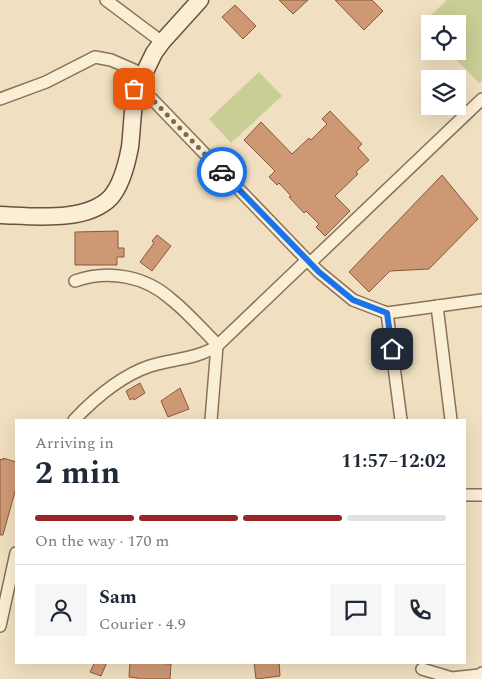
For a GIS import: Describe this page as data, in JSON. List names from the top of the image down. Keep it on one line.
{"page":{"heading":["2 min","Arriving in","11:57–12:02"],"panel":["Sam","Courier · 4.9"],"bar":"On the way · 170 m"}}
